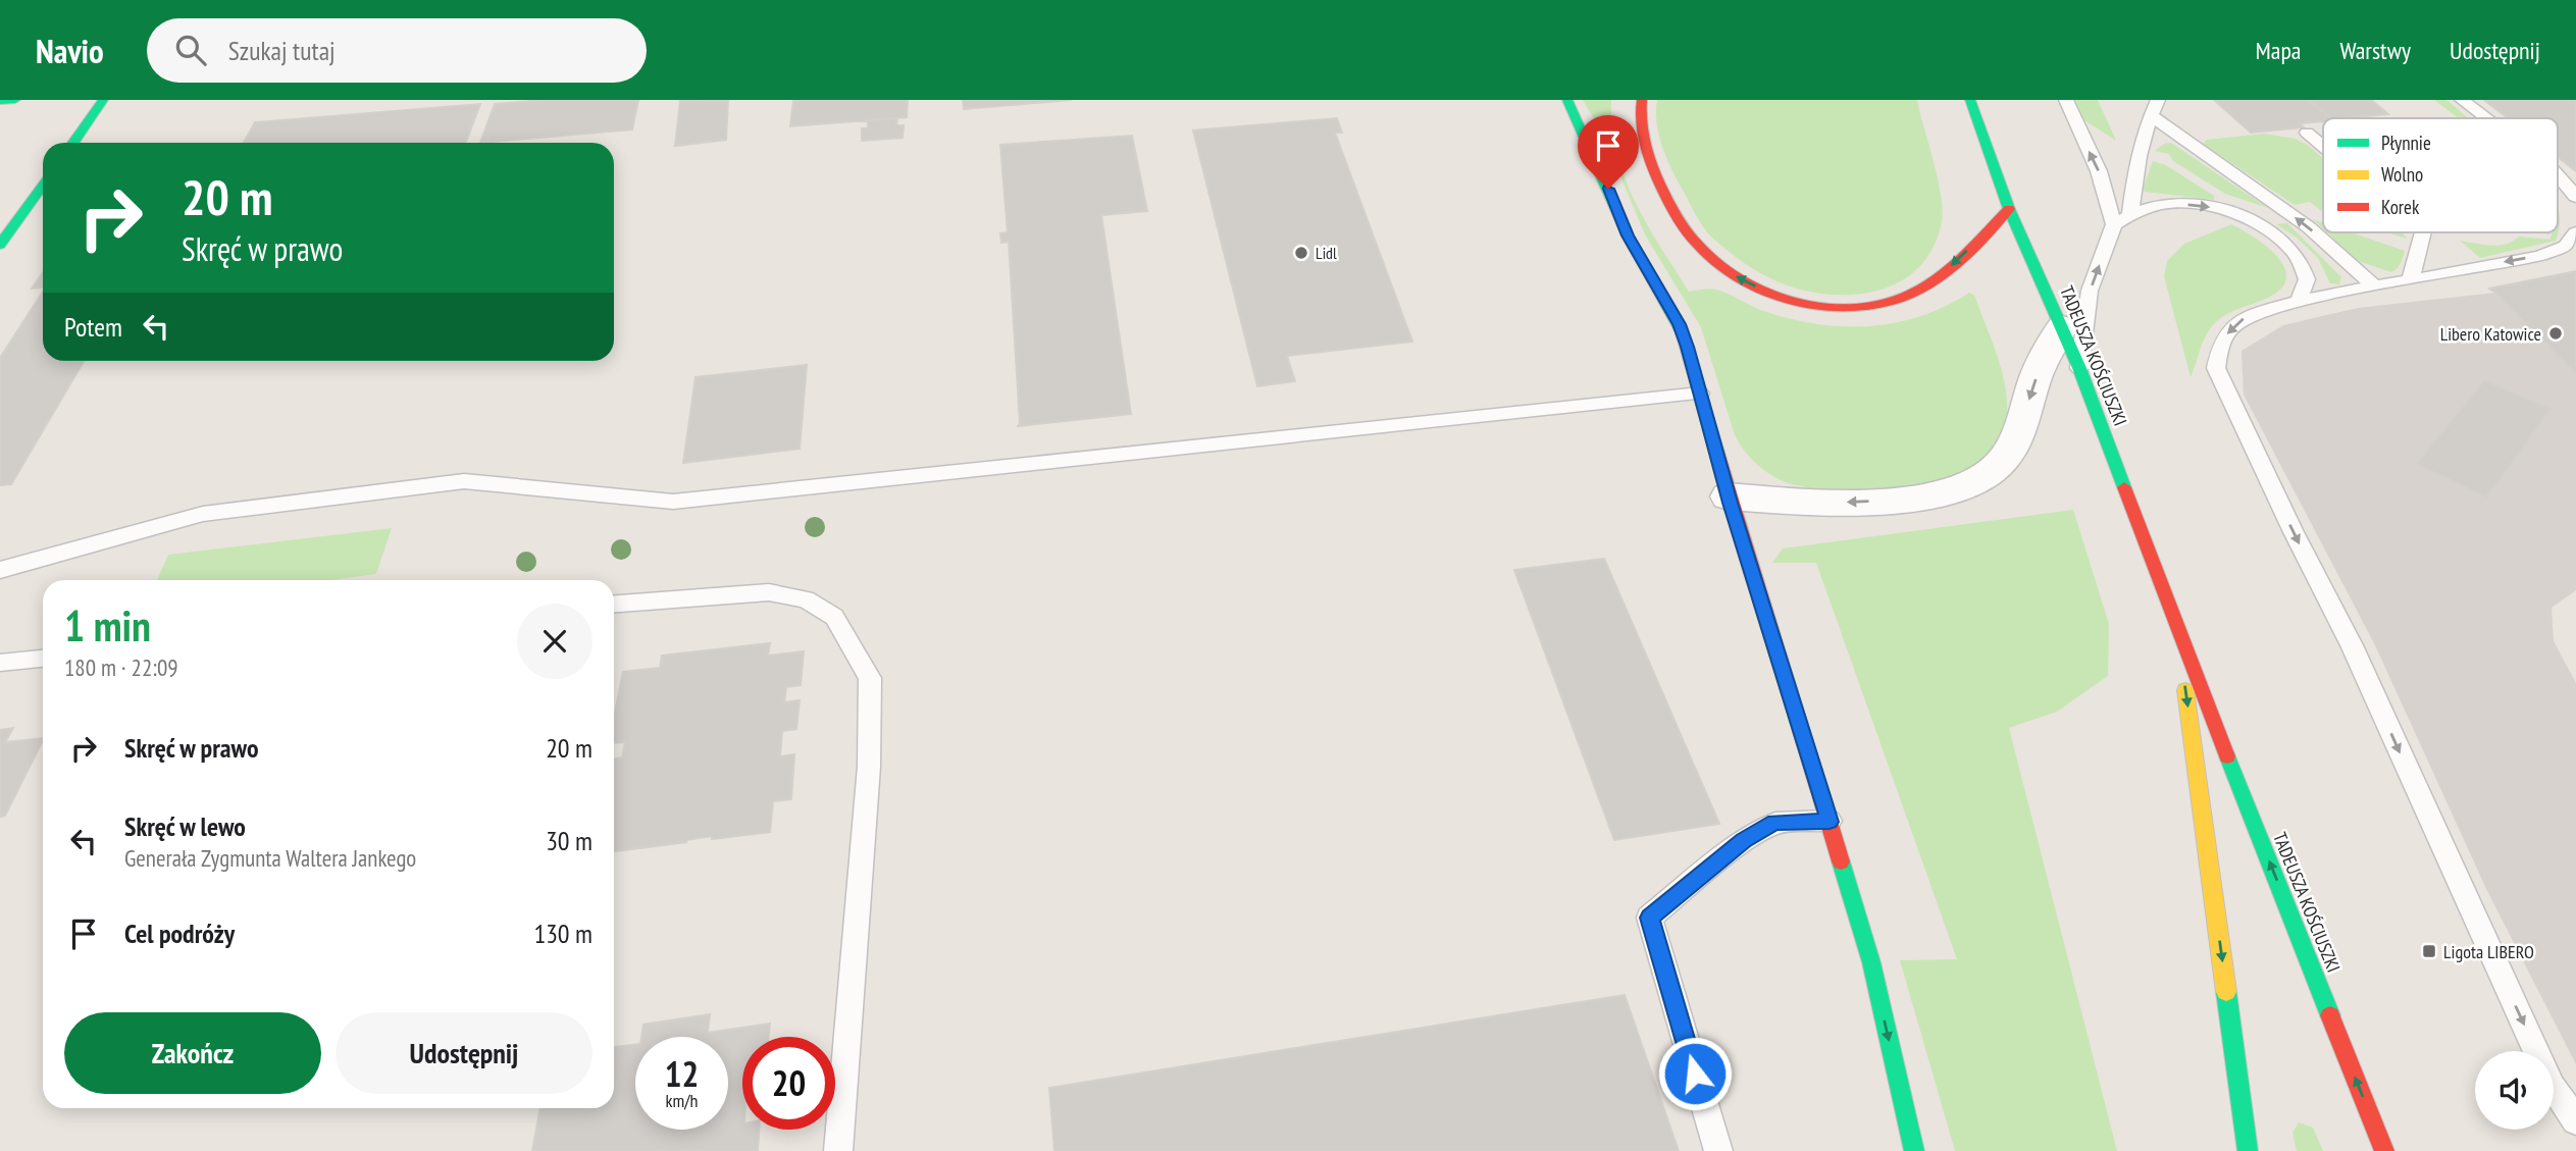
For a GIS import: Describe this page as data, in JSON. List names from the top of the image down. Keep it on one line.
{"streets":{"street":["TADEUSZA KOŚCIUSZKI"]},"places":{"other":["Lidl","Libero Katowice"],"transit":["Ligota LIBERO"]},"legend":["Płynnie","Wolno","Korek"],"page":{"header":"Navio","search":"Szukaj tutaj","nav":["Mapa","Warstwy","Udostępnij"],"turn":["20 m","Skręć w prawo"],"then":"Potem","heading":["1 min","180 m · 22:09"],"list":[{"name":"Skręć w prawo","value":"20 m"},{"name":"Skręć w lewo","note":"Generała Zygmunta Waltera Jankego","value":"30 m"},{"name":"Cel podróży","value":"130 m"}],"buttons":["Zakończ","Udostępnij"],"speed":"12 km/h","limit":"20"}}
